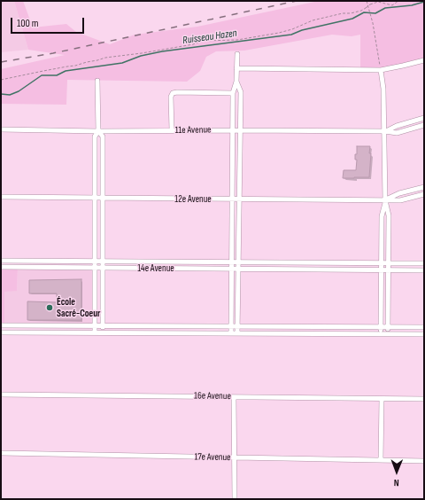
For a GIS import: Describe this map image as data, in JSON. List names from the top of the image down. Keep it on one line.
{"streets":{"street":["11e Avenue","12e Avenue","14e Avenue","16e Avenue","17e Avenue"]},"water":["Ruisseau Hazen"],"places":["École Sacré-Coeur"],"scale_bar":"100 m","north":"bottom"}
